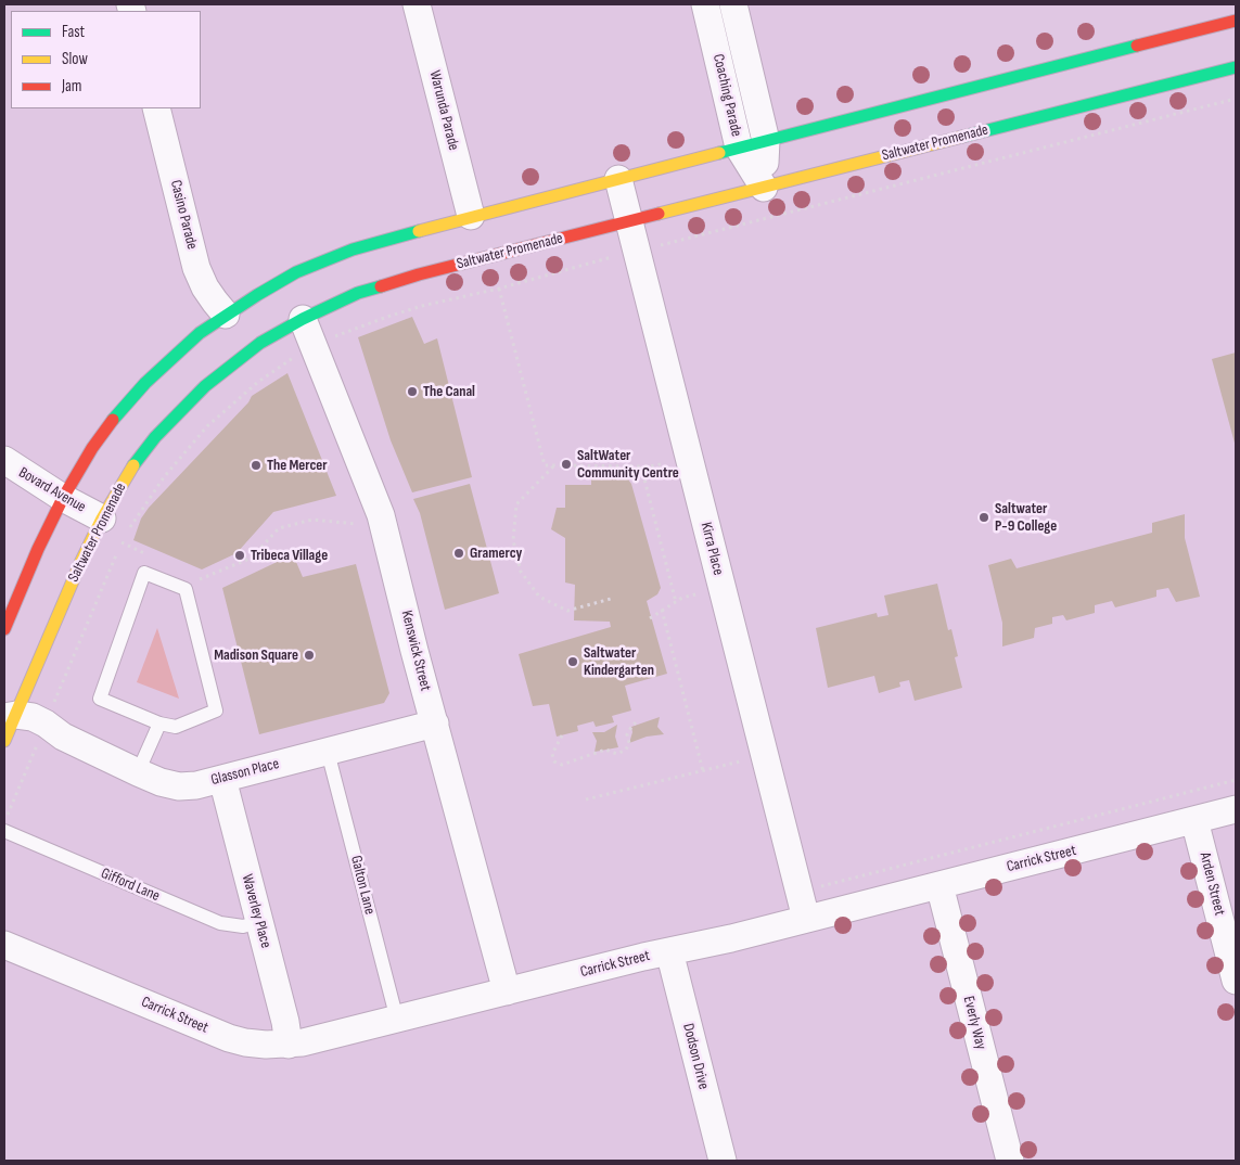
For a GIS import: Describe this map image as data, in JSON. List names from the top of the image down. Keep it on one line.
{"streets":{"street":["Coaching Parade","Warunda Parade","Saltwater Promenade","Casino Parade","Bovard Avenue","Kirra Place","Kenswick Street","Glasson Place","Carrick Street","Arden Street","Waverley Place","Everly Way","Dodson Drive"],"lane":["Gifford Lane","Galton Lane"]},"crossings":[["Coaching Parade","Saltwater Promenade"],["Saltwater Promenade","Bovard Avenue"],["Saltwater Promenade","Kirra Place"],["Saltwater Promenade","Kenswick Street"],["Saltwater Promenade","Glasson Place"],["Kirra Place","Carrick Street"],["Kenswick Street","Glasson Place"],["Kenswick Street","Carrick Street"],["Glasson Place","Galton Lane"],["Glasson Place","Waverley Place"],["Carrick Street","Arden Street"],["Carrick Street","Galton Lane"],["Carrick Street","Waverley Place"],["Carrick Street","Everly Way"],["Carrick Street","Dodson Drive"],["Gifford Lane","Waverley Place"]],"places":["The Canal","SaltWater Community Centre","The Mercer","Saltwater P-9 College","Gramercy","Tribeca Village","Madison Square","Saltwater Kindergarten"],"legend":["Fast","Slow","Jam"]}
